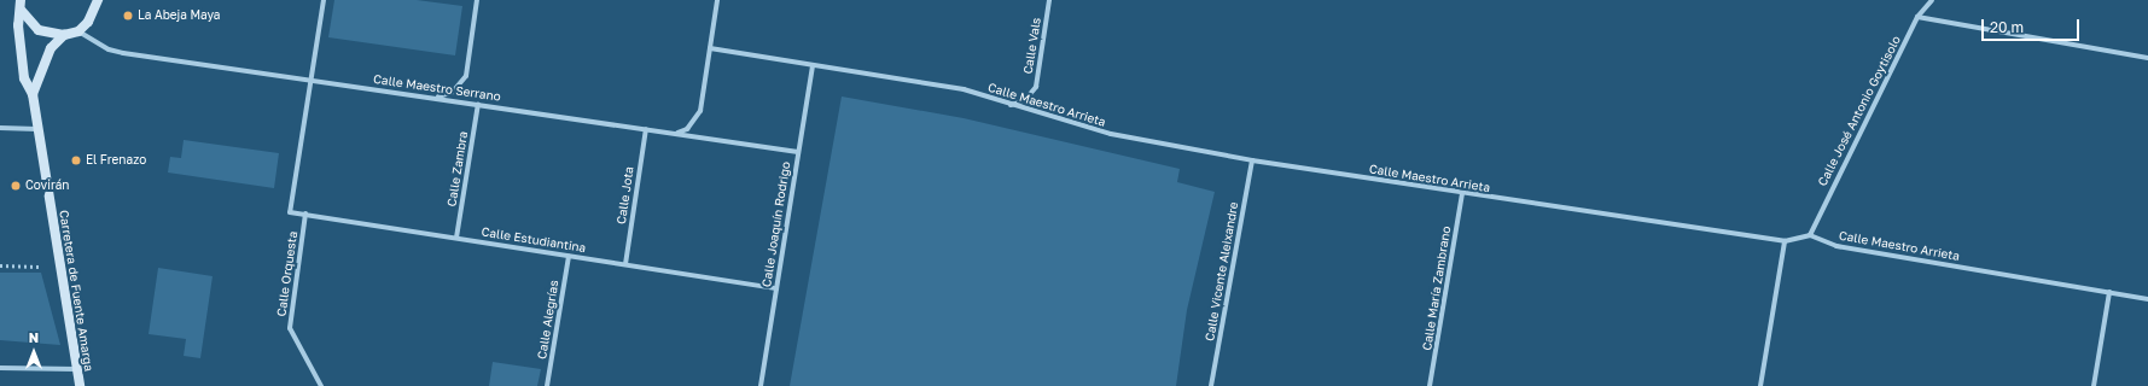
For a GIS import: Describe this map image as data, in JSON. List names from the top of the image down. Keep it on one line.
{"streets":{"street":["Calle Vals","Calle Maestro Serrano","Calle Maestro Arrieta","Calle José Antonio Goytisolo","Calle Zambra","Calle Jota","Calle Joaquín Rodrigo","Calle Estudiantina","Calle Vicente Aleixandre","Calle Orquesta","Calle María Zambrano","Carretera de Fuente Amarga","Calle Alegrías"]},"crossings":[["Calle Vals","Calle Maestro Arrieta"],["Calle Maestro Serrano","Calle Zambra"],["Calle Maestro Serrano","Calle Jota"],["Calle Maestro Serrano","Calle Joaquín Rodrigo"],["Calle Maestro Serrano","Calle Estudiantina"],["Calle Maestro Arrieta","Calle José Antonio Goytisolo"],["Calle Maestro Arrieta","Calle Joaquín Rodrigo"],["Calle Maestro Arrieta","Calle Vicente Aleixandre"],["Calle Maestro Arrieta","Calle María Zambrano"],["Calle Zambra","Calle Estudiantina"],["Calle Jota","Calle Estudiantina"],["Calle Joaquín Rodrigo","Calle Estudiantina"],["Calle Estudiantina","Calle Orquesta"],["Calle Estudiantina","Calle Alegrías"]],"places":["La Abeja Maya","El Frenazo","Covirán"],"scale_bar":"20 m","north":"top"}
